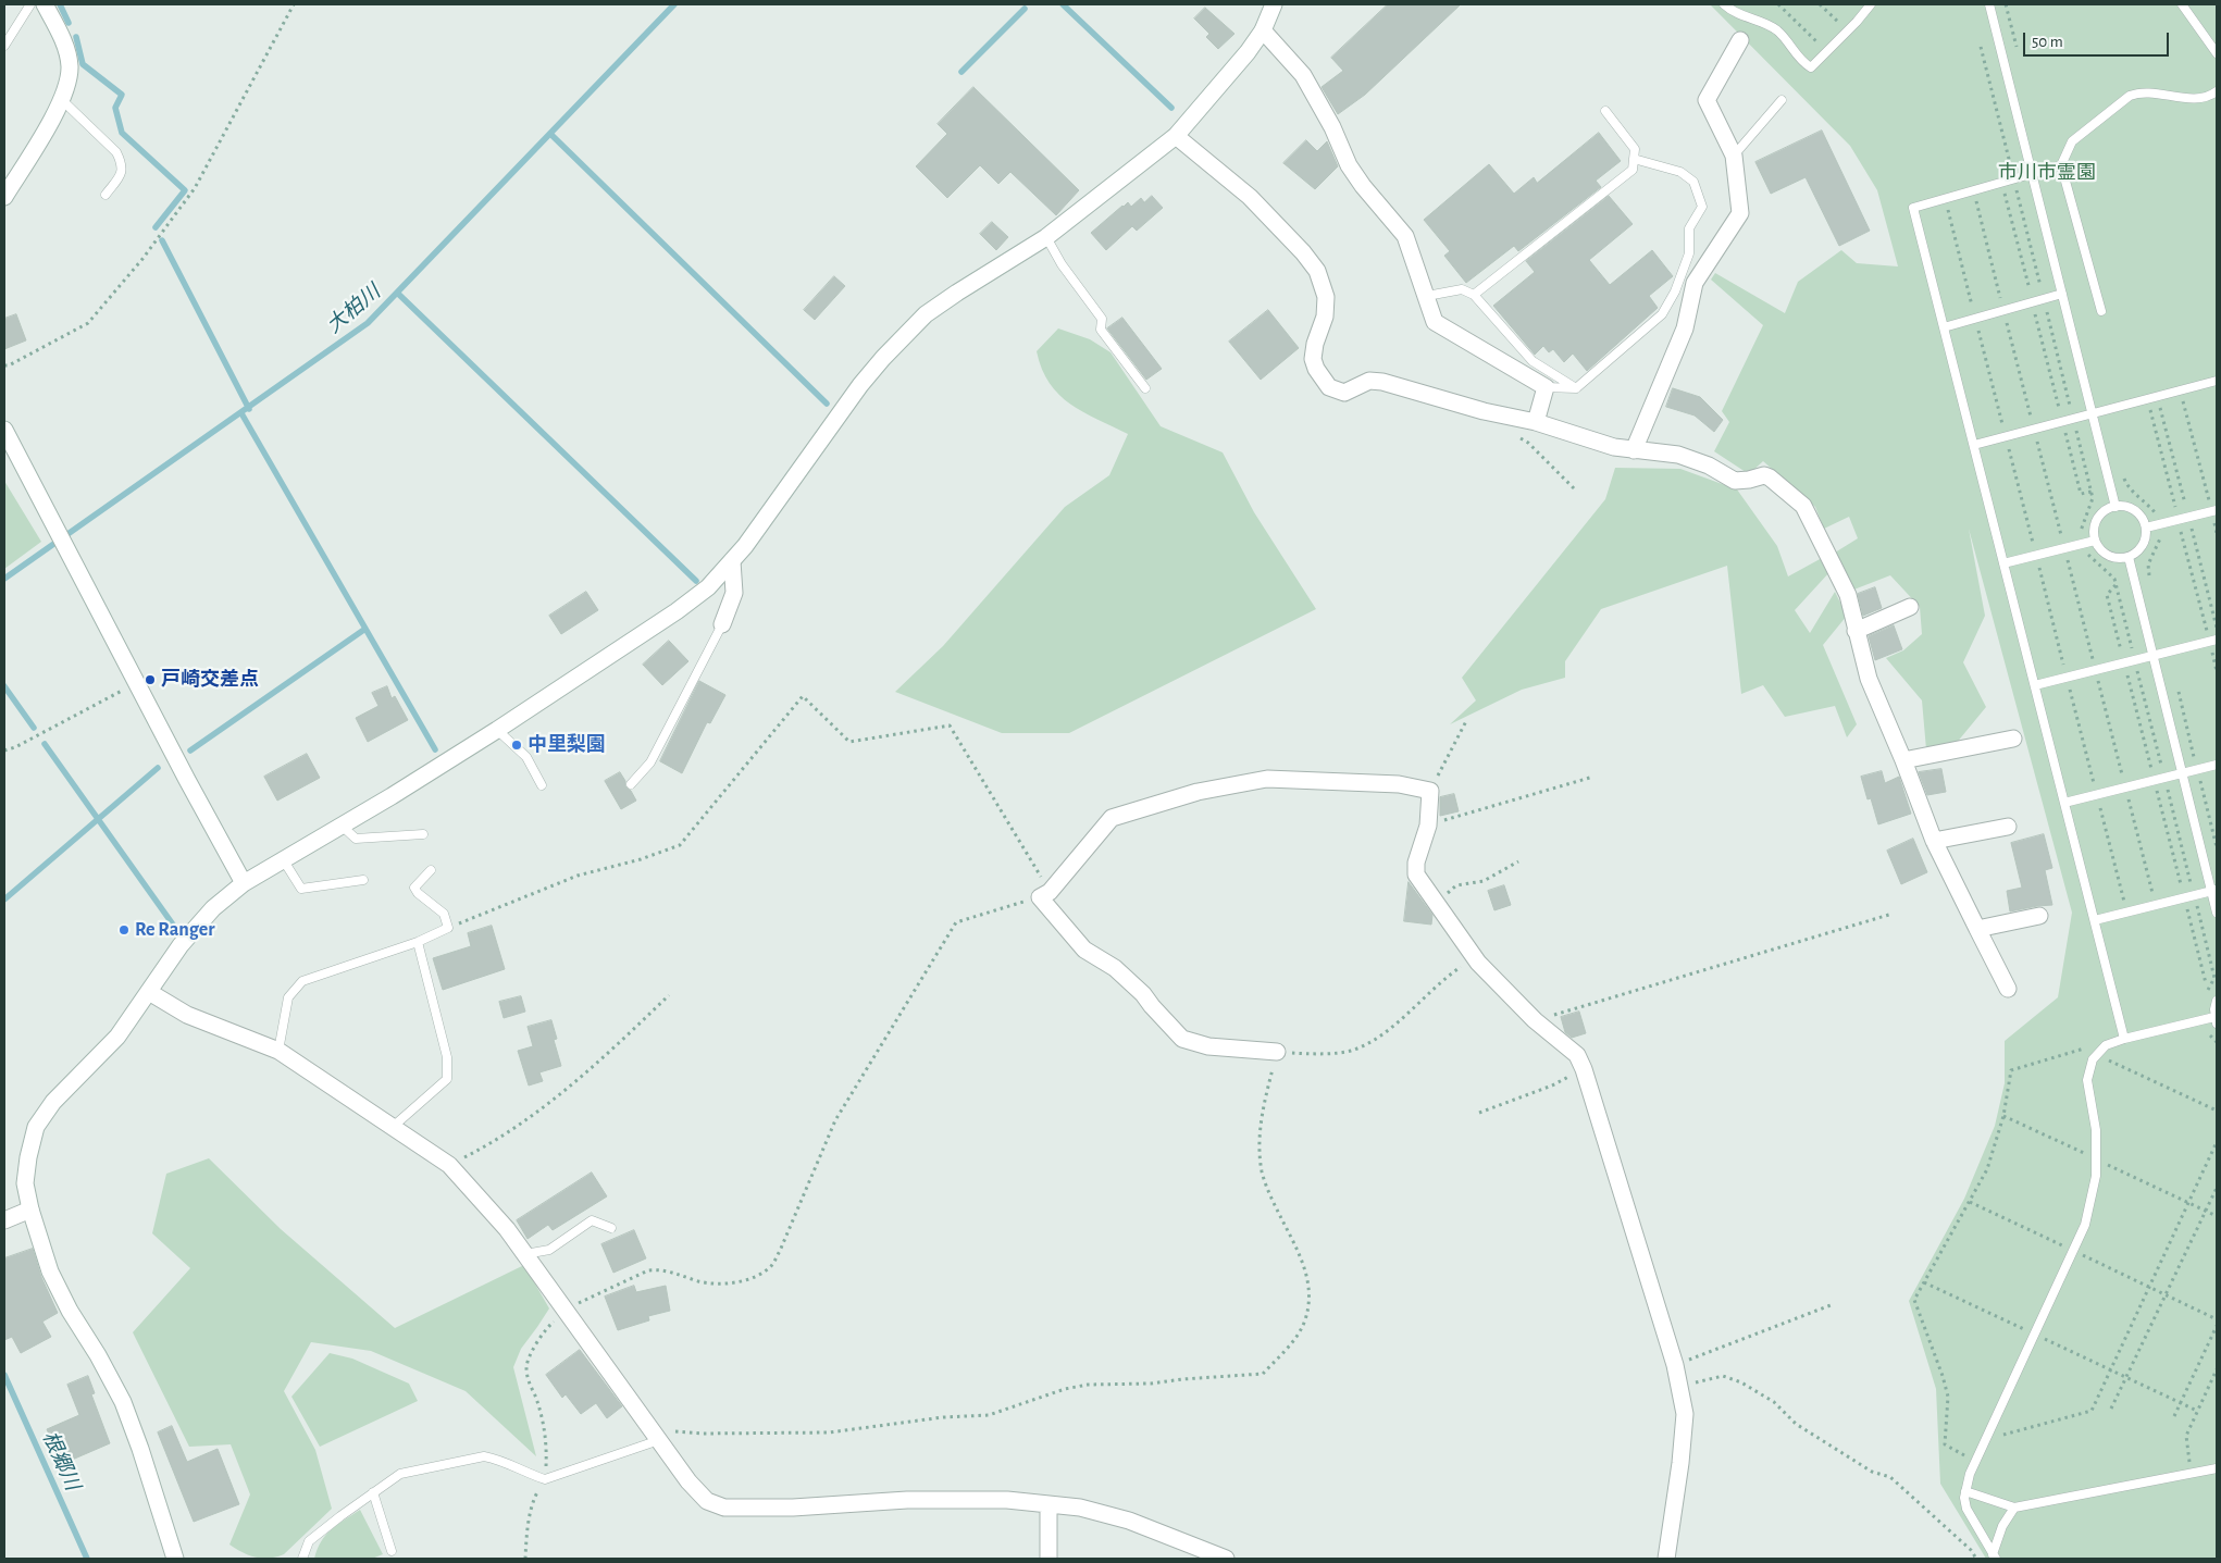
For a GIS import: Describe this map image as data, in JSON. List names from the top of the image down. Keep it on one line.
{"water":["大柏川","根郷川"],"parks":["市川市霊園"],"places":["戸崎交差点","中里梨園","Re Ranger"],"scale_bar":"50 m"}
